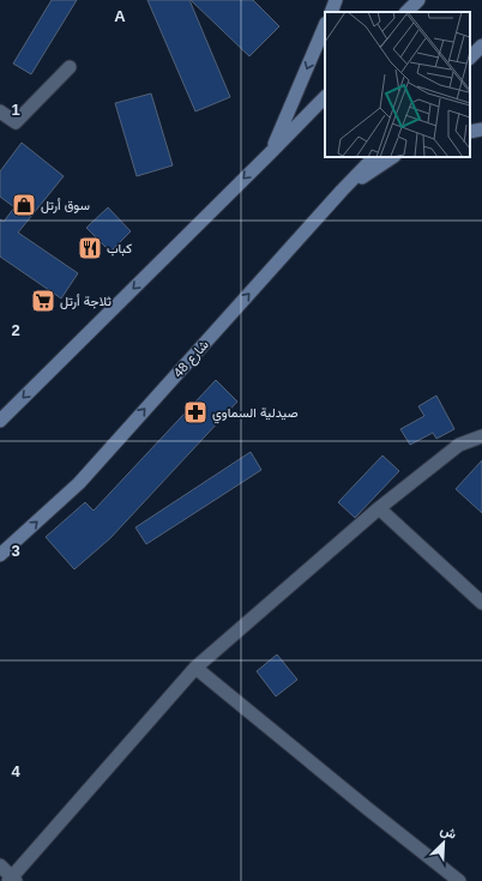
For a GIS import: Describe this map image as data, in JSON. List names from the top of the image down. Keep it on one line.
{"streets":{"main road":["شارع 48"]},"places":{"shop":["سوق أرتل"],"restaurant":["كباب"],"supermarket":["ثلاجة أرتل"],"pharmacy":["صيدلية السماوي"]},"north":"top right","grid":{"columns":["A"],"rows":["1","2","3","4"]}}
